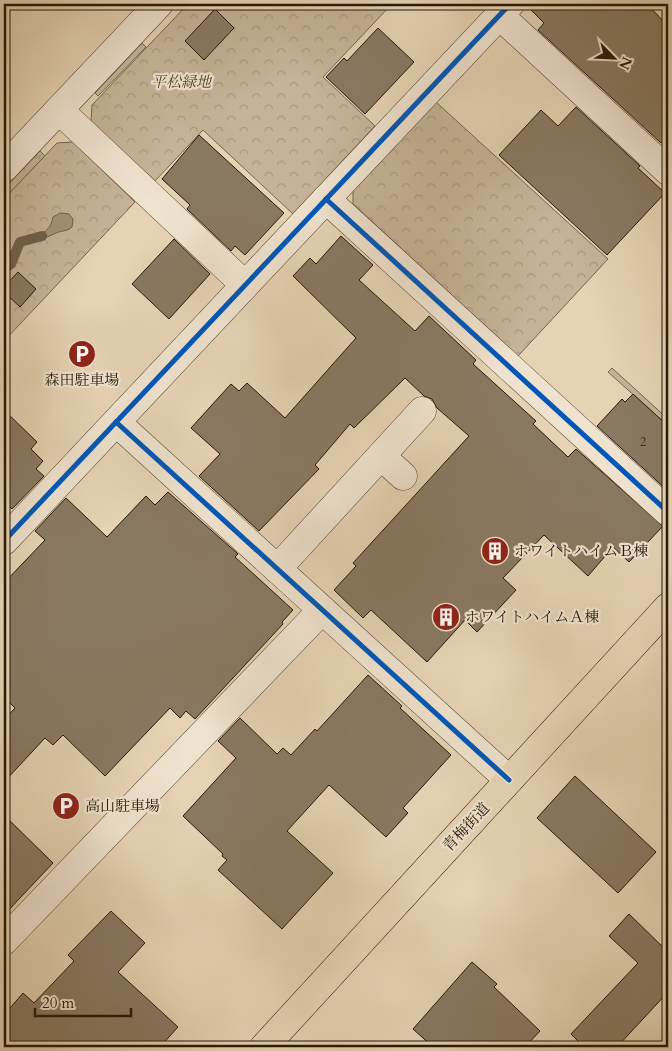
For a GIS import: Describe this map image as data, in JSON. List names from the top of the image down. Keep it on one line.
{"streets":{"main road":["青梅街道"]},"parks":["平松緑地"],"places":{"parking":["森田駐車場","高山駐車場"],"building":["ホワイトハイムＢ棟","ホワイトハイムＡ棟"]},"house_numbers":["2"],"scale_bar":"20 m","north":"bottom right"}
